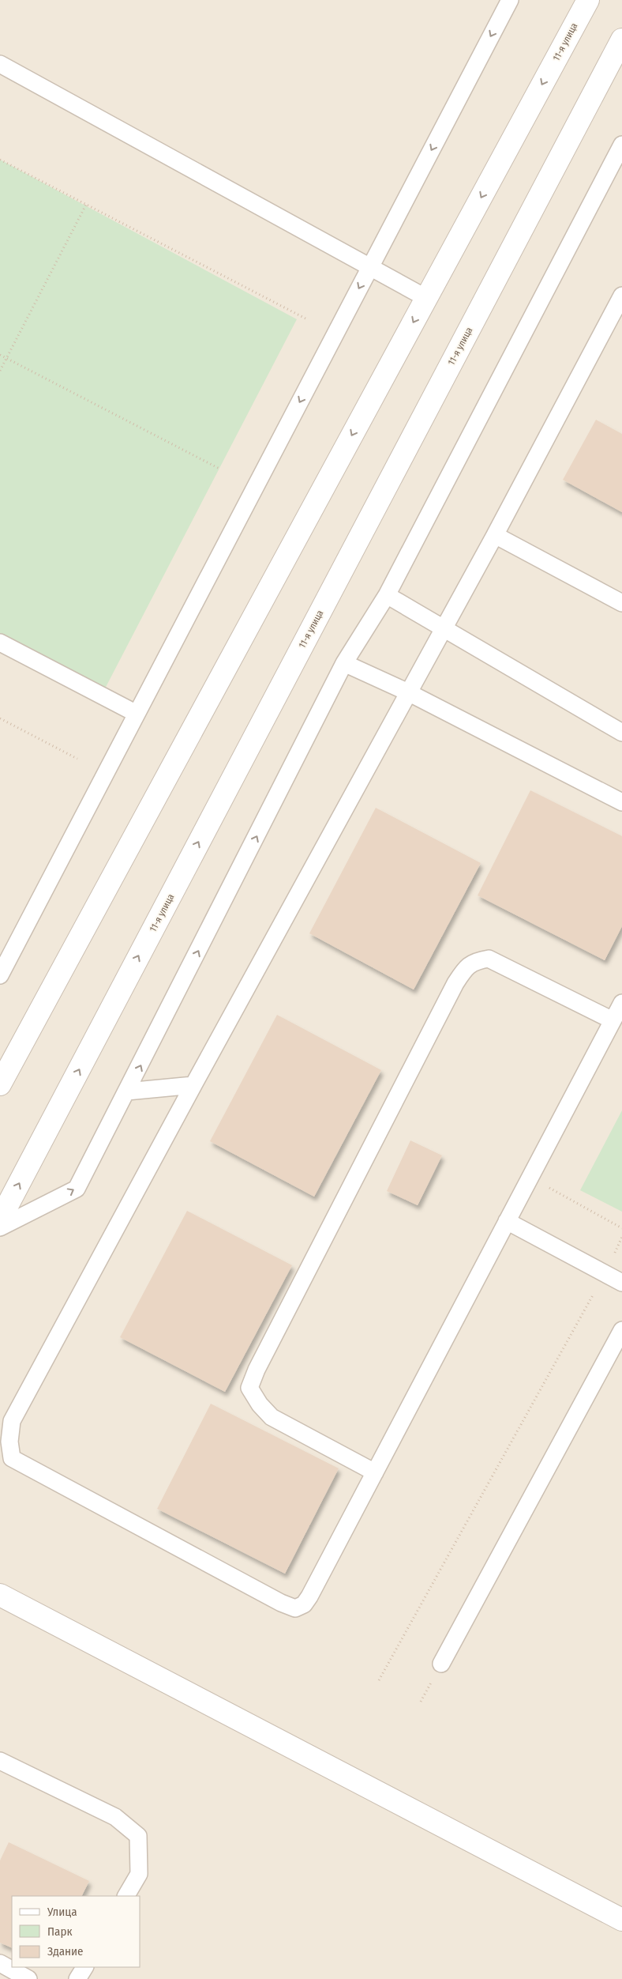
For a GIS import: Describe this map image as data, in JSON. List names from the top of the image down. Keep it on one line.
{"streets":{"street":["11-я улица"]},"legend":["Улица","Парк","Здание"]}
